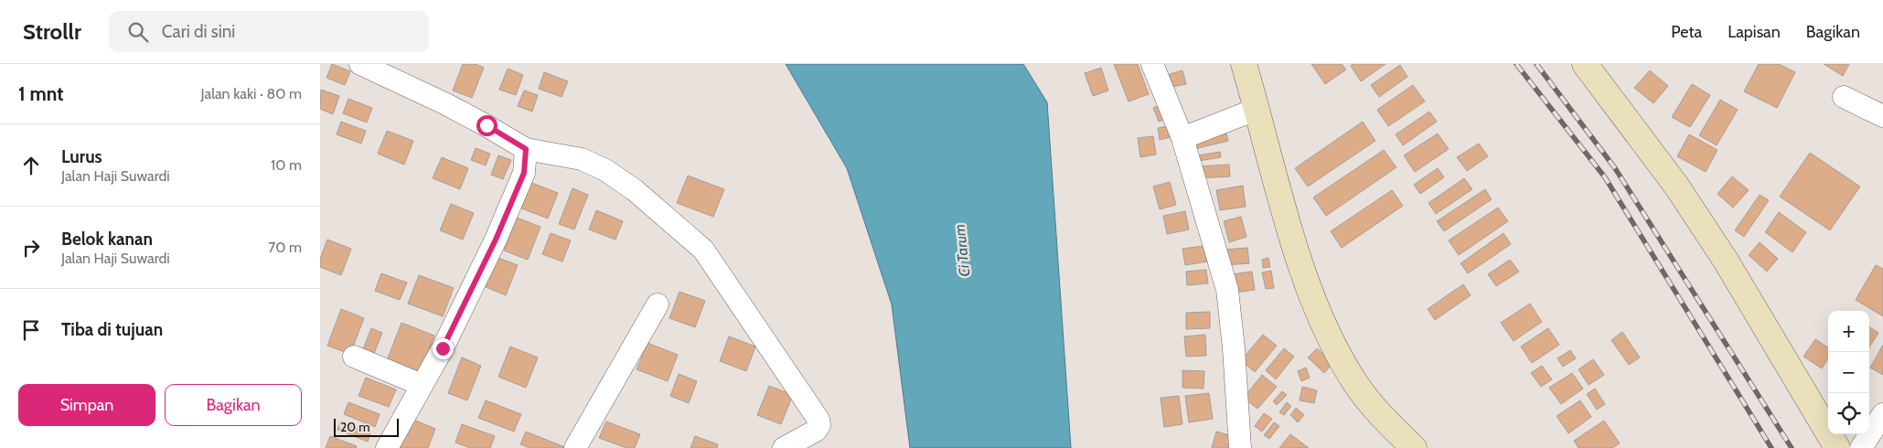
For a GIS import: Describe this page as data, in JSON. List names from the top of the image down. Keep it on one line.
{"water":["Ci Tarum"],"scale_bar":"20 m","page":{"header":"Strollr","search":"Cari di sini","nav":["Peta","Lapisan","Bagikan"],"heading":["1 mnt","Jalan kaki · 80 m"],"list":[["Lurus","Jalan Haji Suwardi","10 m"],["Belok kanan","Jalan Haji Suwardi","70 m"],"Tiba di tujuan"],"map_buttons":["+","−"],"buttons":["Simpan","Bagikan"],"scale":"20 m"}}
